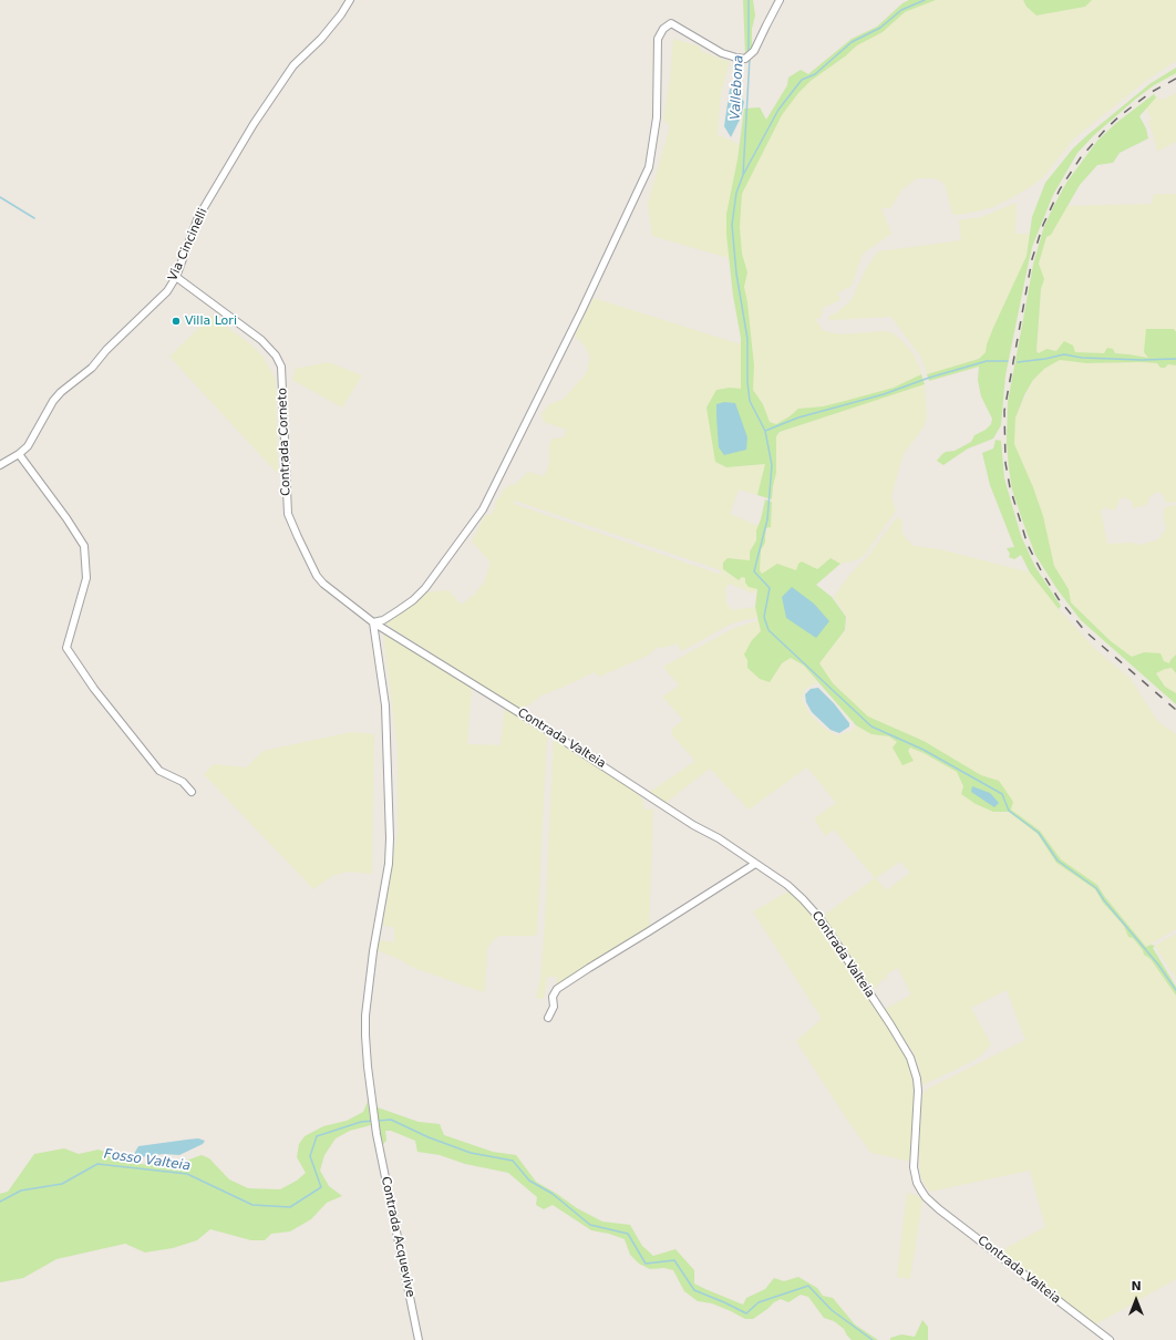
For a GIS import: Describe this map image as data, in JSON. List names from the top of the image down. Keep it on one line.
{"streets":{"street":["Via Cincinelli","Contrada Corneto","Contrada Valteia","Contrada Acquevive"]},"crossings":[["Via Cincinelli","Contrada Corneto"],["Contrada Corneto","Contrada Valteia"],["Contrada Corneto","Contrada Acquevive"],["Contrada Valteia","Contrada Acquevive"]],"water":["Vallebona","Fosso Valteia"],"places":["Villa Lori"],"north":"top"}
